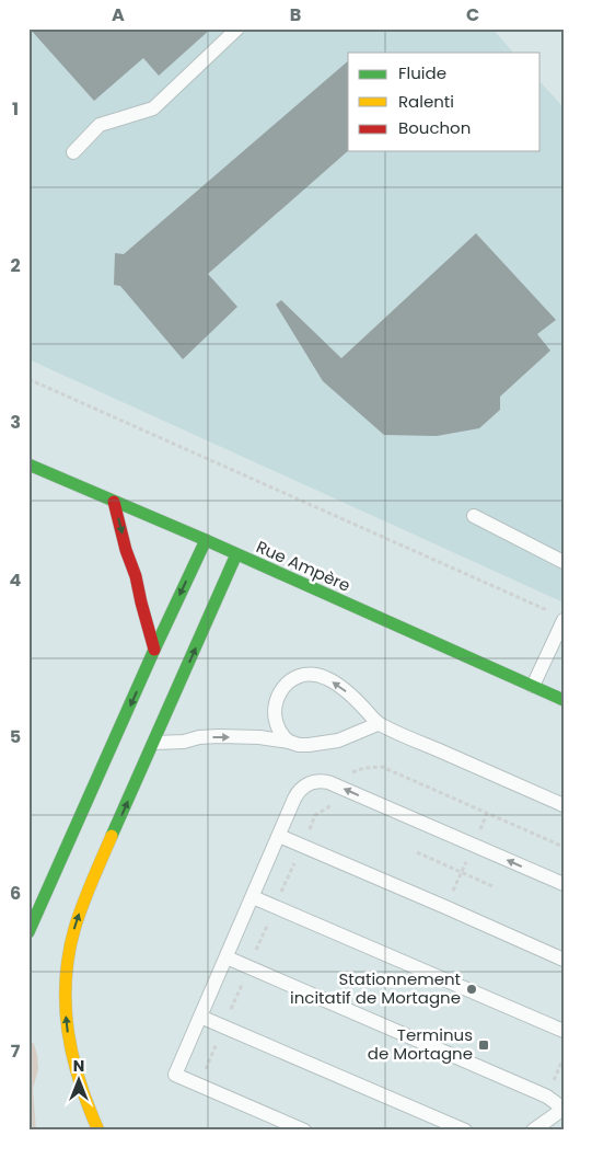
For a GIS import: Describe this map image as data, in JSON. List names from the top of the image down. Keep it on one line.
{"streets":{"main road":["Rue Ampère"]},"places":{"other":["Stationnement incitatif de Mortagne"],"transit":["Terminus de Mortagne"]},"legend":["Fluide","Ralenti","Bouchon"],"north":"top","grid":{"columns":["A","B","C"],"rows":["1","2","3","4","5","6","7"]}}
